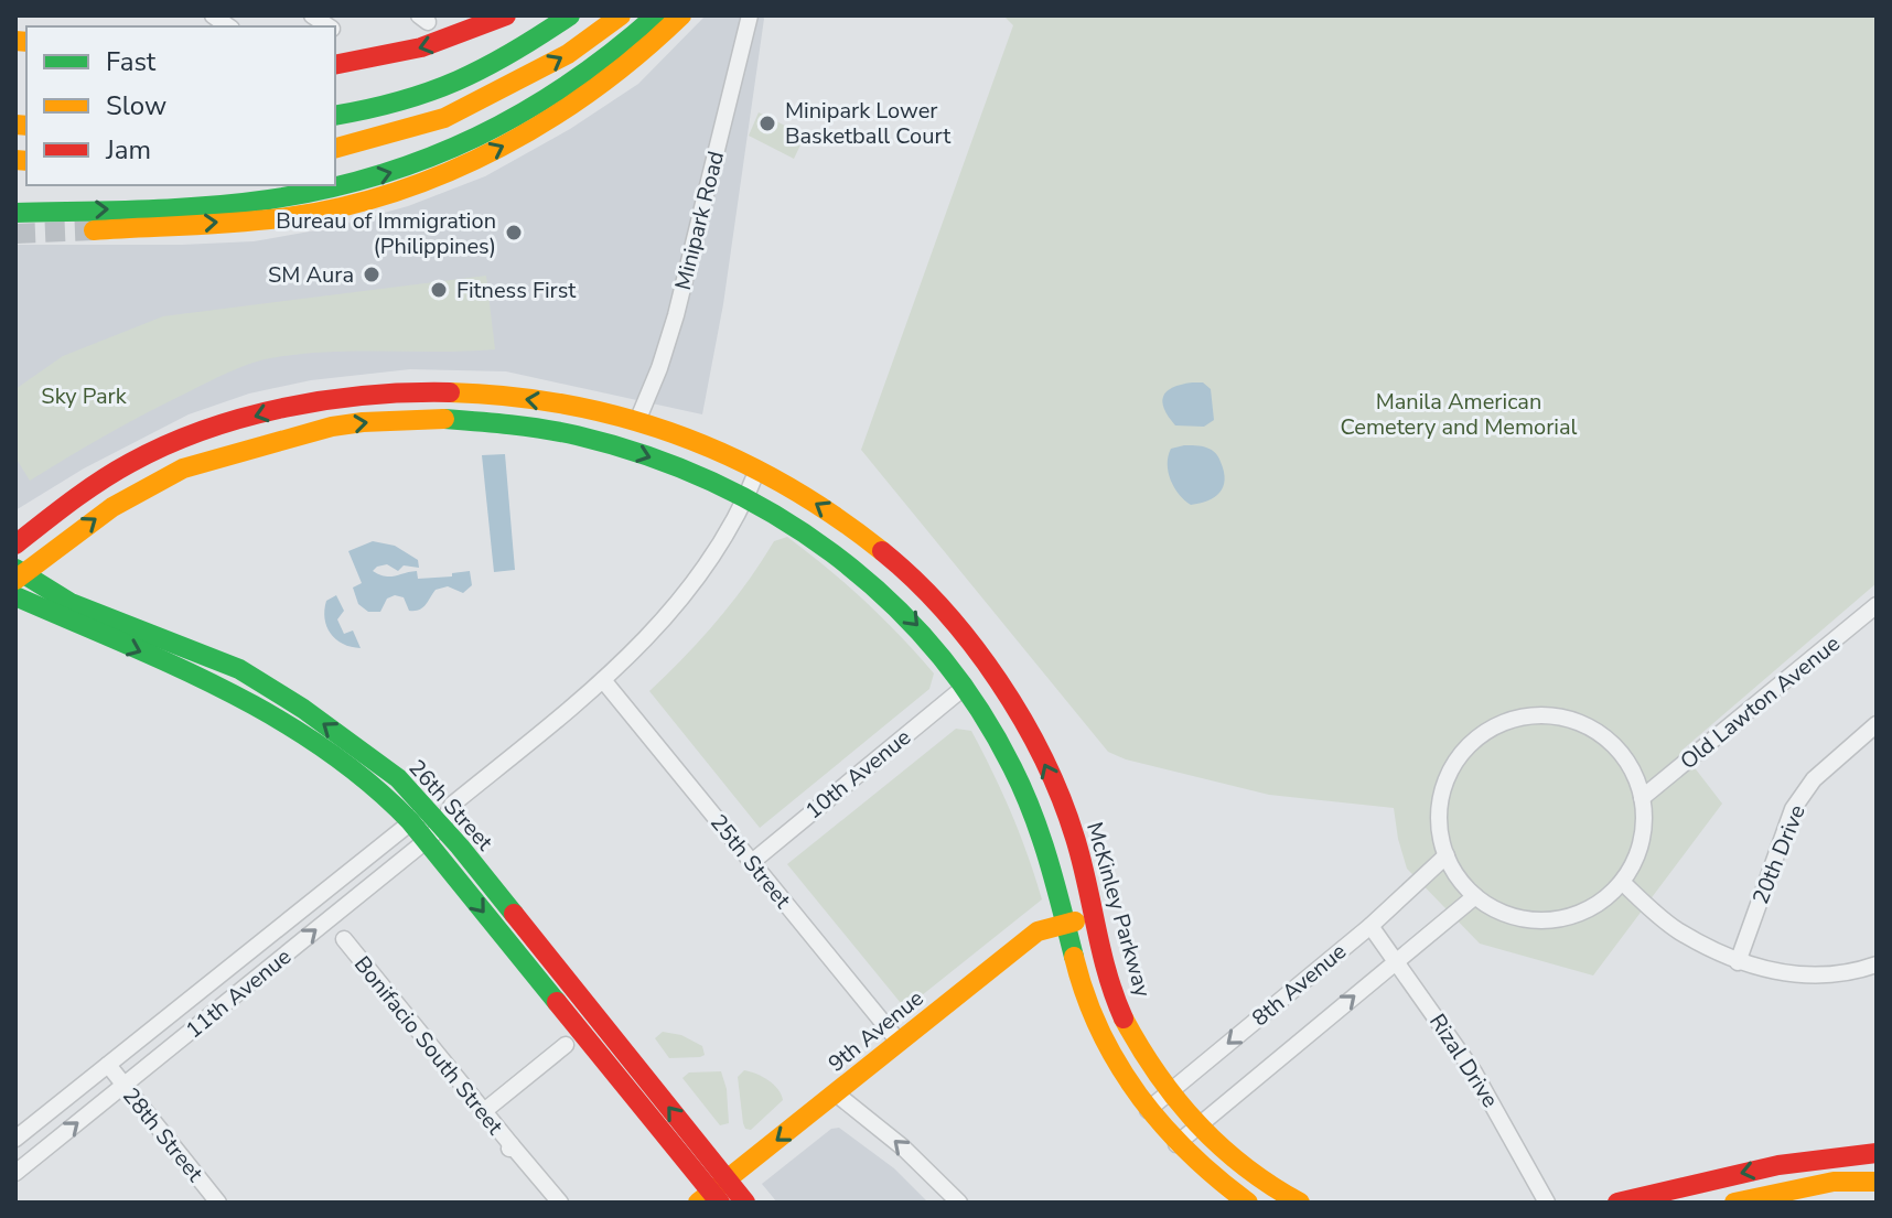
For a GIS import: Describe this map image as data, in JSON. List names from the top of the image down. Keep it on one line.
{"streets":{"main road":["26th Street","McKinley Parkway","9th Avenue"],"street":["Minipark Road","Old Lawton Avenue","10th Avenue","20th Drive","25th Street","8th Avenue","11th Avenue","Bonifacio South Street","Rizal Drive","28th Street"]},"crossings":[["Minipark Road","McKinley Parkway"],["Old Lawton Avenue","8th Avenue"],["10th Avenue","25th Street"],["26th Street","11th Avenue"],["26th Street","9th Avenue"],["25th Street","11th Avenue"],["25th Street","9th Avenue"],["McKinley Parkway","8th Avenue"],["McKinley Parkway","11th Avenue"],["McKinley Parkway","9th Avenue"],["8th Avenue","Rizal Drive"],["11th Avenue","28th Street"]],"one_way":["McKinley Parkway"],"parks":["Sky Park","Manila American Cemetery and Memorial"],"places":["Minipark Lower Basketball Court","Bureau of Immigration (Philippines)","SM Aura","Fitness First"],"legend":["Fast","Slow","Jam"]}
